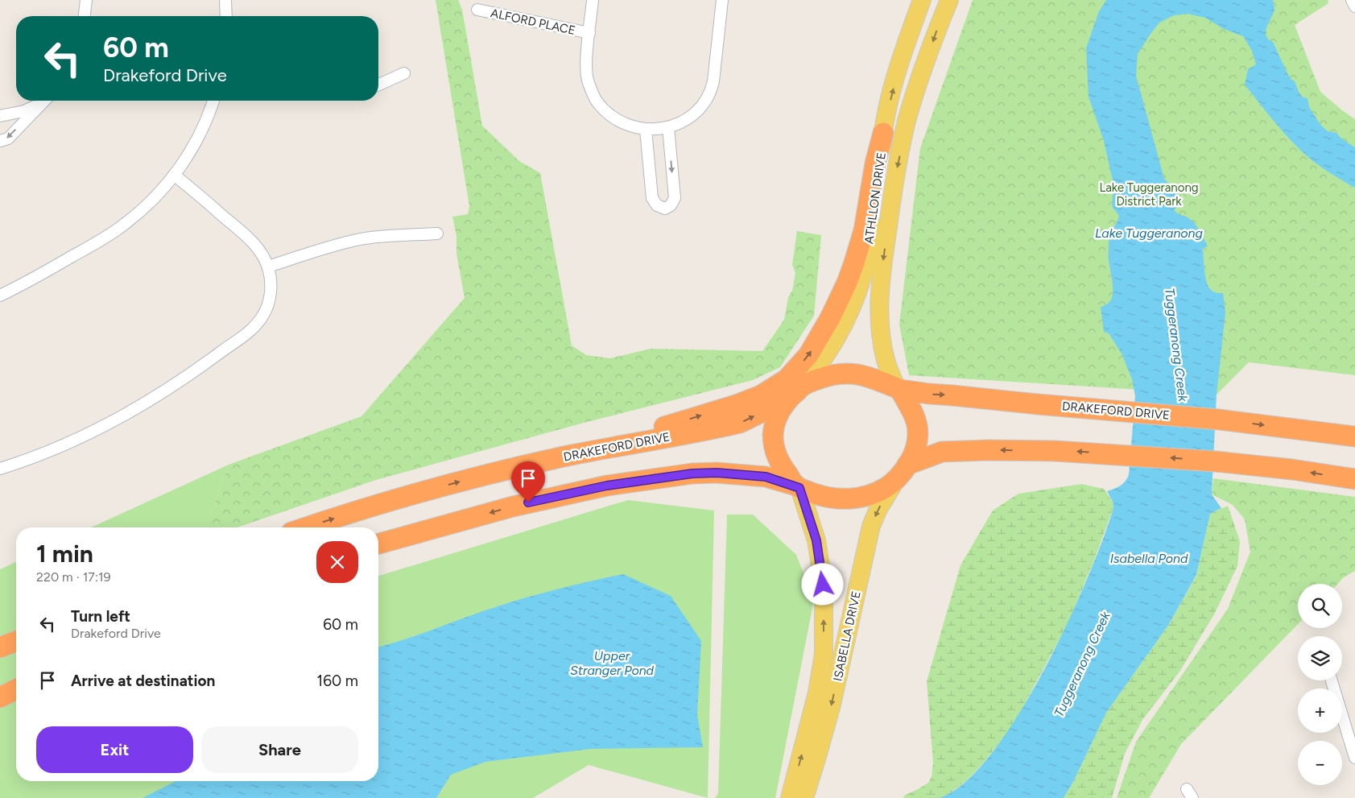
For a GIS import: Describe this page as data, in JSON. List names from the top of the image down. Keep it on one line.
{"streets":{"highway":["DRAKEFORD DRIVE"],"main road":["ATHLLON DRIVE","ISABELLA DRIVE"],"street":["ALFORD PLACE"]},"crossings":[["ATHLLON DRIVE","DRAKEFORD DRIVE"],["ATHLLON DRIVE","ISABELLA DRIVE"],["DRAKEFORD DRIVE","ISABELLA DRIVE"]],"water":["Lake Tuggeranong","Tuggeranong Creek","Isabella Pond","Upper Stranger Pond"],"parks":["Lake Tuggeranong District Park"],"page":{"turn":["60 m","Drakeford Drive"],"heading":["1 min","220 m · 17:19"],"map_buttons":["+","−"],"list":[{"name":"Turn left","note":"Drakeford Drive","value":"60 m"},{"name":"Arrive at destination","value":"160 m"}],"buttons":["Exit","Share"]}}
